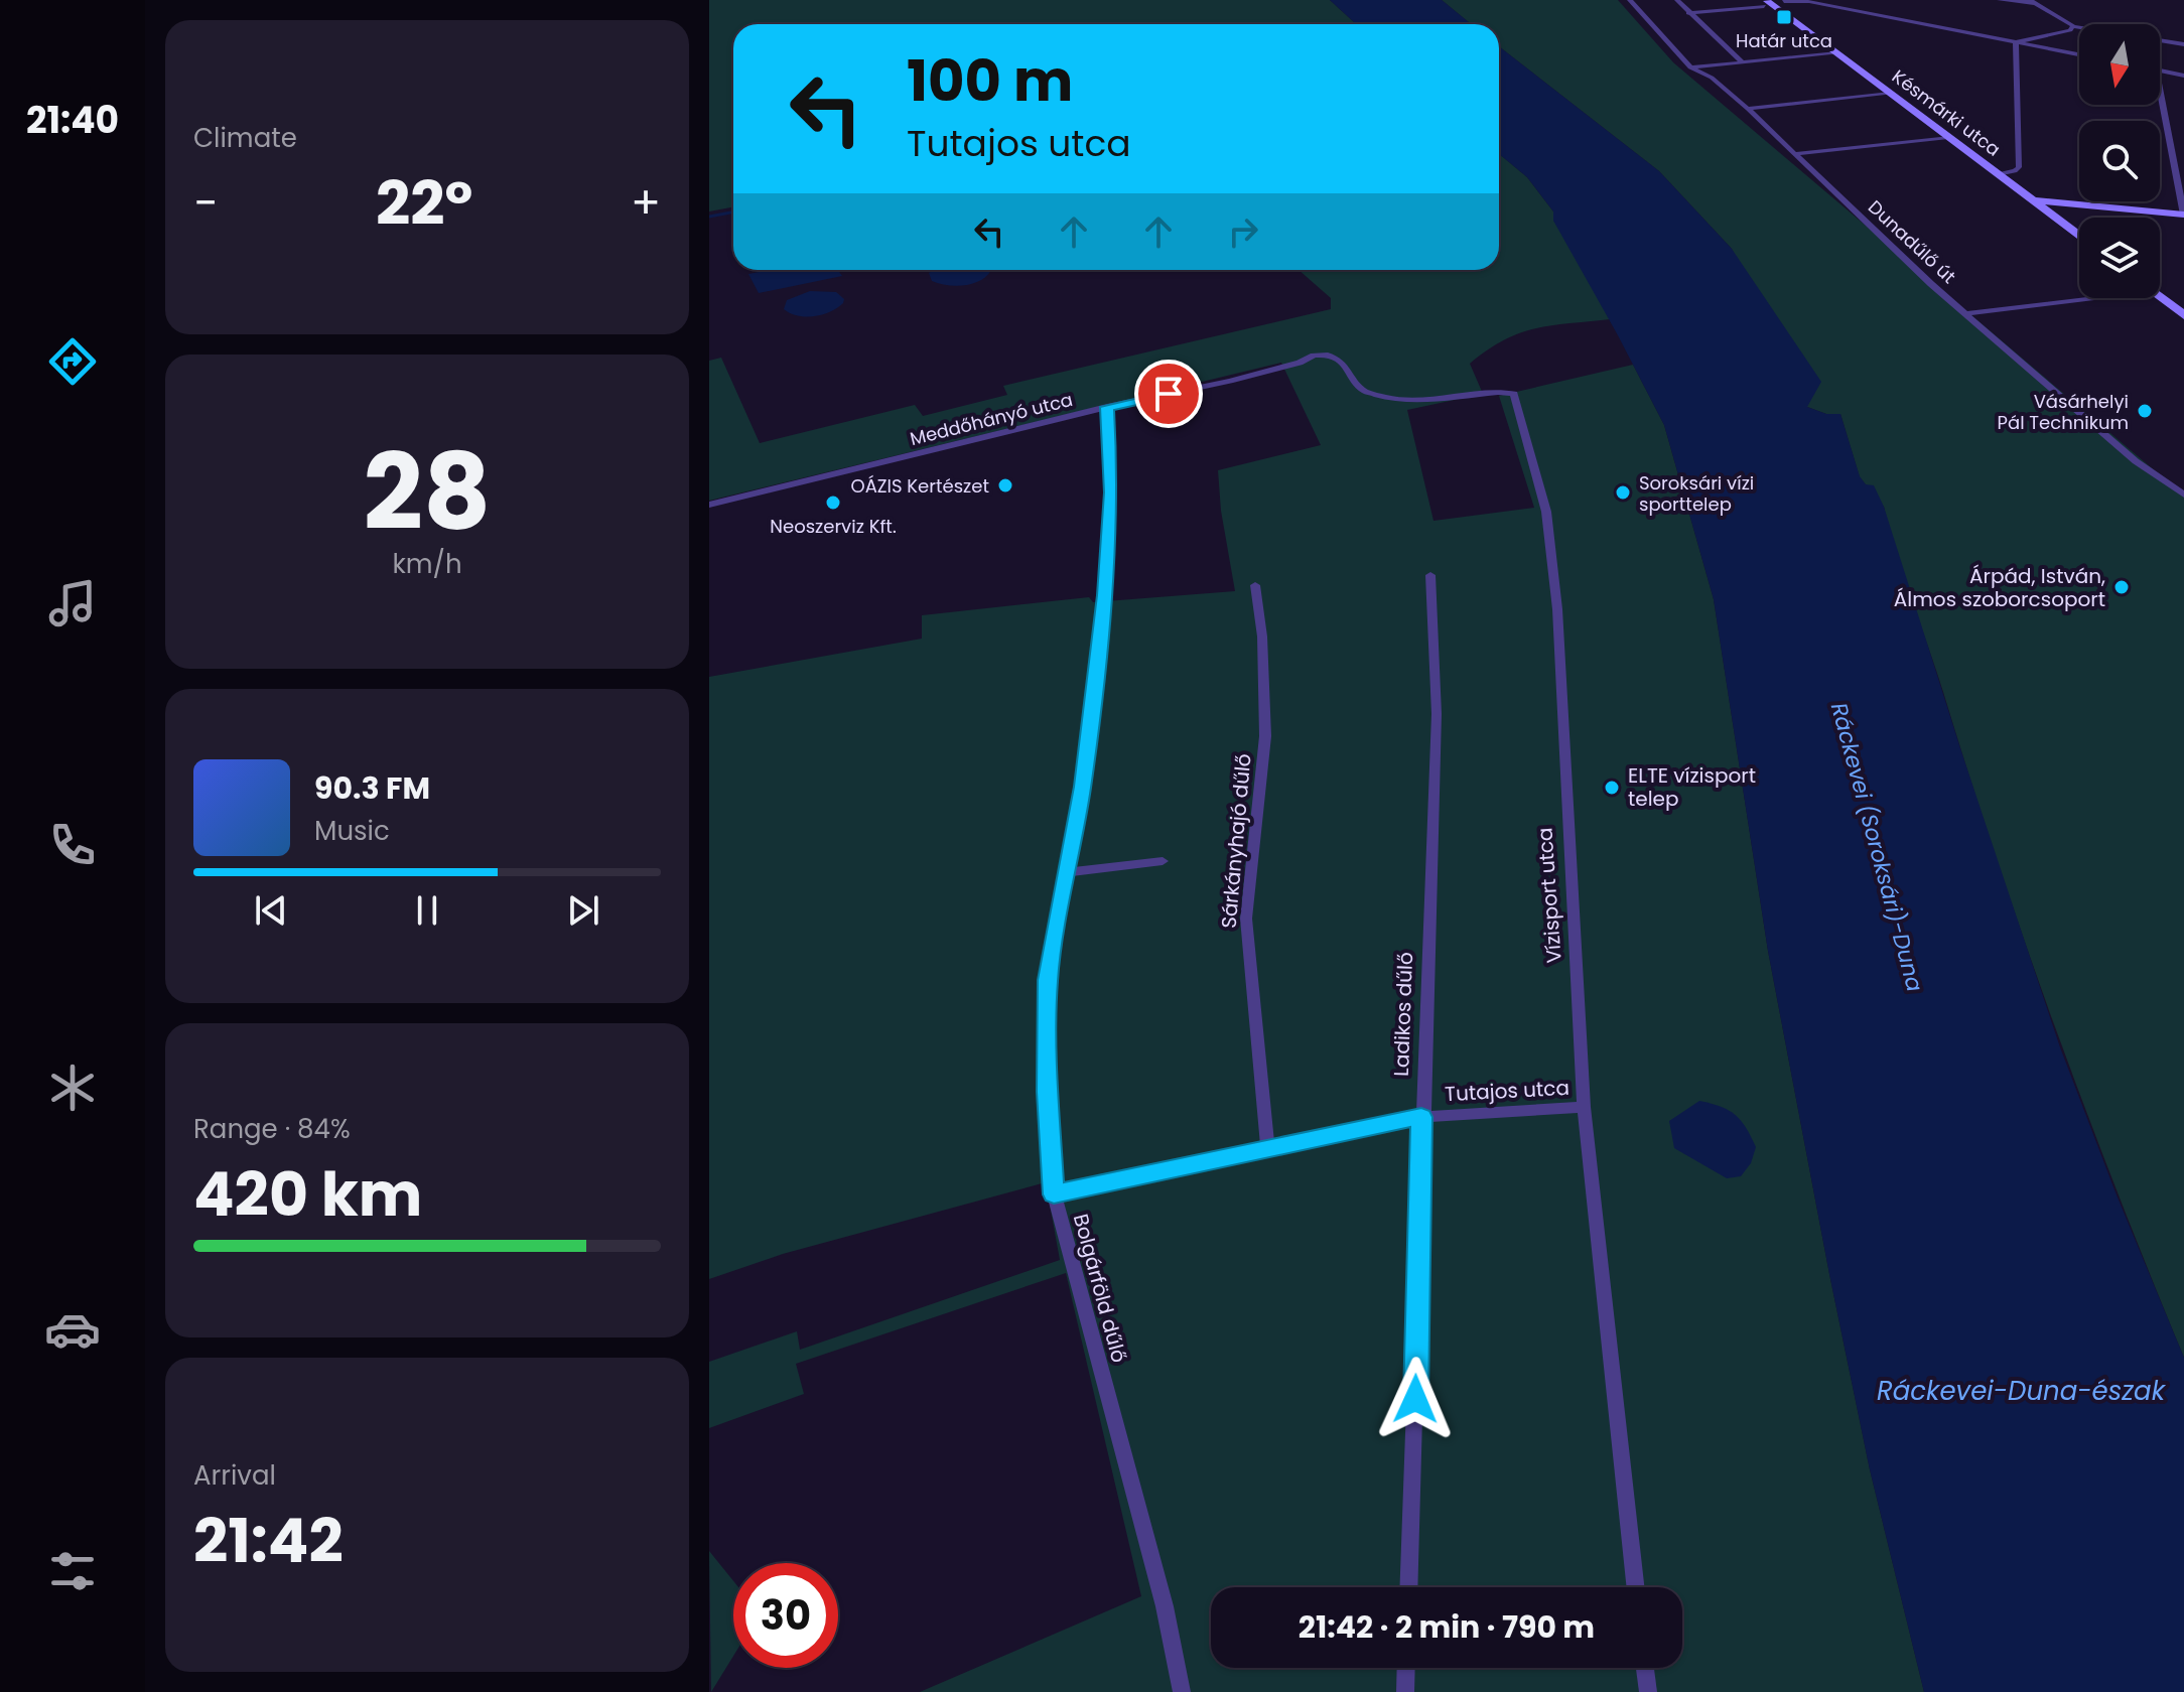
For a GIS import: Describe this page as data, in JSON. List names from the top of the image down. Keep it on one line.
{"streets":{"street":["Késmárki utca","Dunadűlő út","Meddőhányó utca","Sárkányhajó dűlő","Vízisport utca","Ladikos dűlő","Tutajos utca","Bolgárföld dűlő"]},"crossings":[["Meddőhányó utca","Vízisport utca"],["Meddőhányó utca","Bolgárföld dűlő"],["Sárkányhajó dűlő","Tutajos utca"],["Vízisport utca","Tutajos utca"],["Ladikos dűlő","Tutajos utca"],["Tutajos utca","Bolgárföld dűlő"]],"water":["Ráckevei (Soroksári)-Duna","Ráckevei-Duna-észak"],"places":{"transit":["Határ utca"],"other":["Vásárhelyi Pál Technikum","OÁZIS Kertészet","Soroksári vízi sporttelep","Neoszerviz Kft.","Árpád, István, Álmos szoborcsoport","ELTE vízisport telep"]},"north":"bottom","page":{"tabs":"21:40","tile":["Climate",["28","km/h"],["Range · 84%","420 km"],["Arrival","21:42"]],"turn":["100 m","Tutajos utca"],"heat":["−","22°","+"],"song":["90.3 FM","Music"],"limit":"30","trip":"21:42 · 2 min · 790 m"}}
